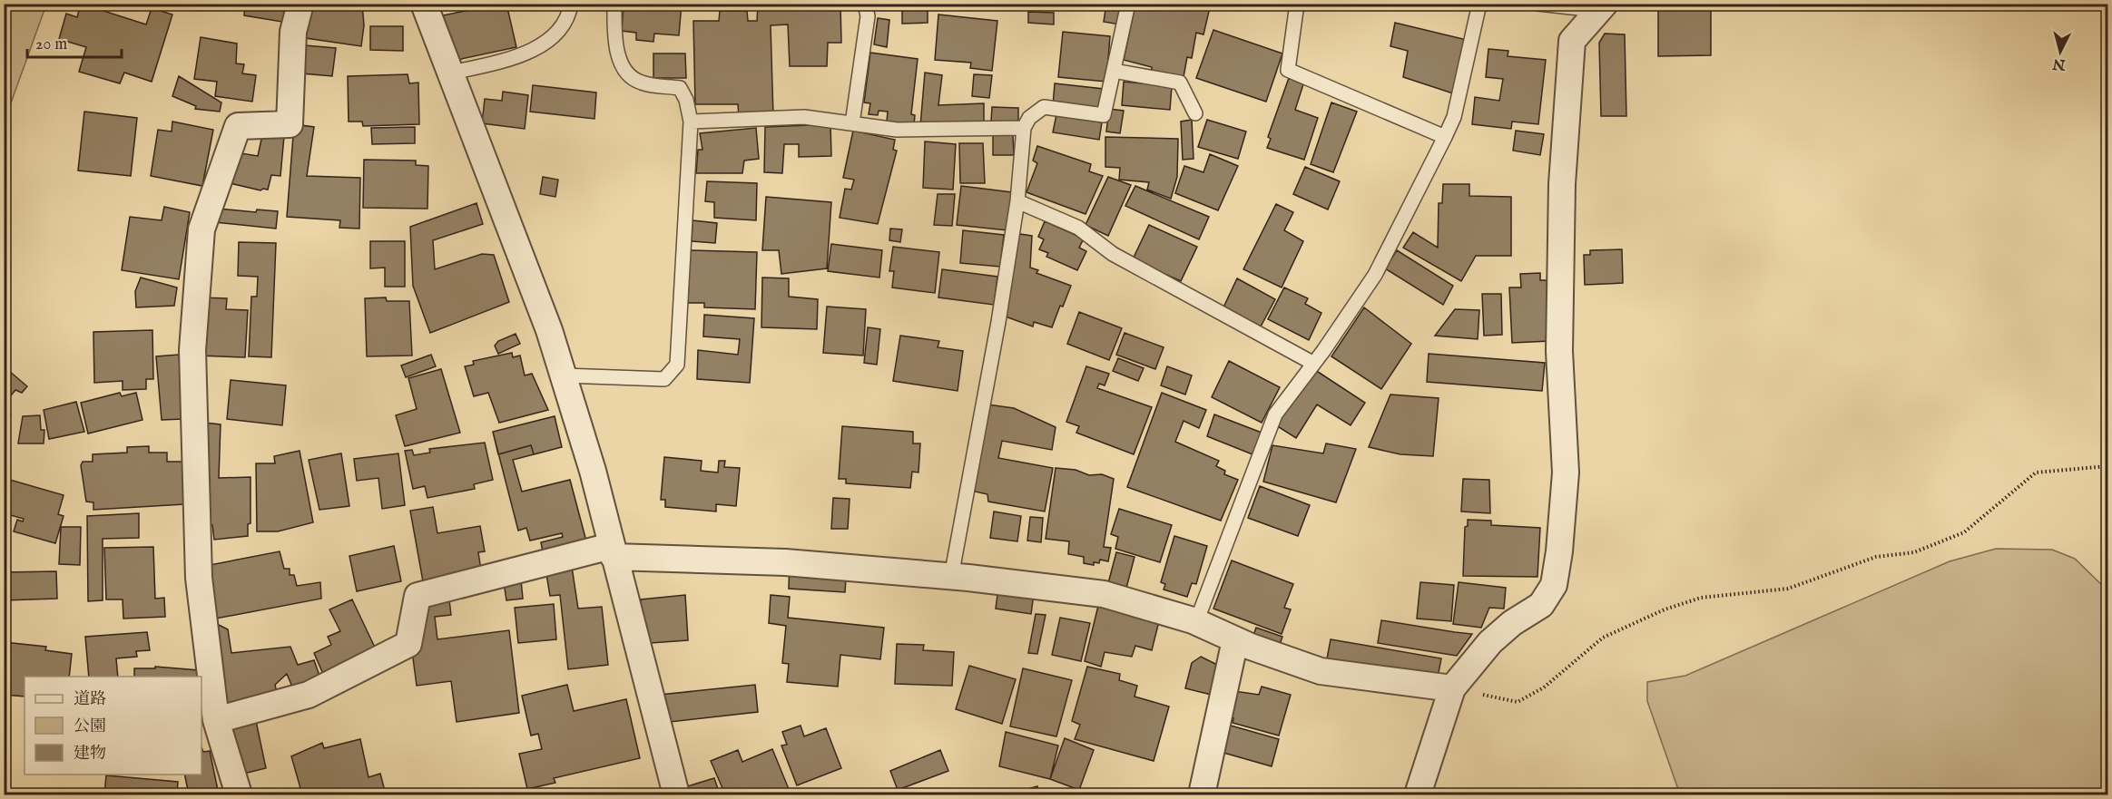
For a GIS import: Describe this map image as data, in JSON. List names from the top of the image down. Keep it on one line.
{"legend":["道路","公園","建物"],"scale_bar":"20 m","north":"bottom"}
